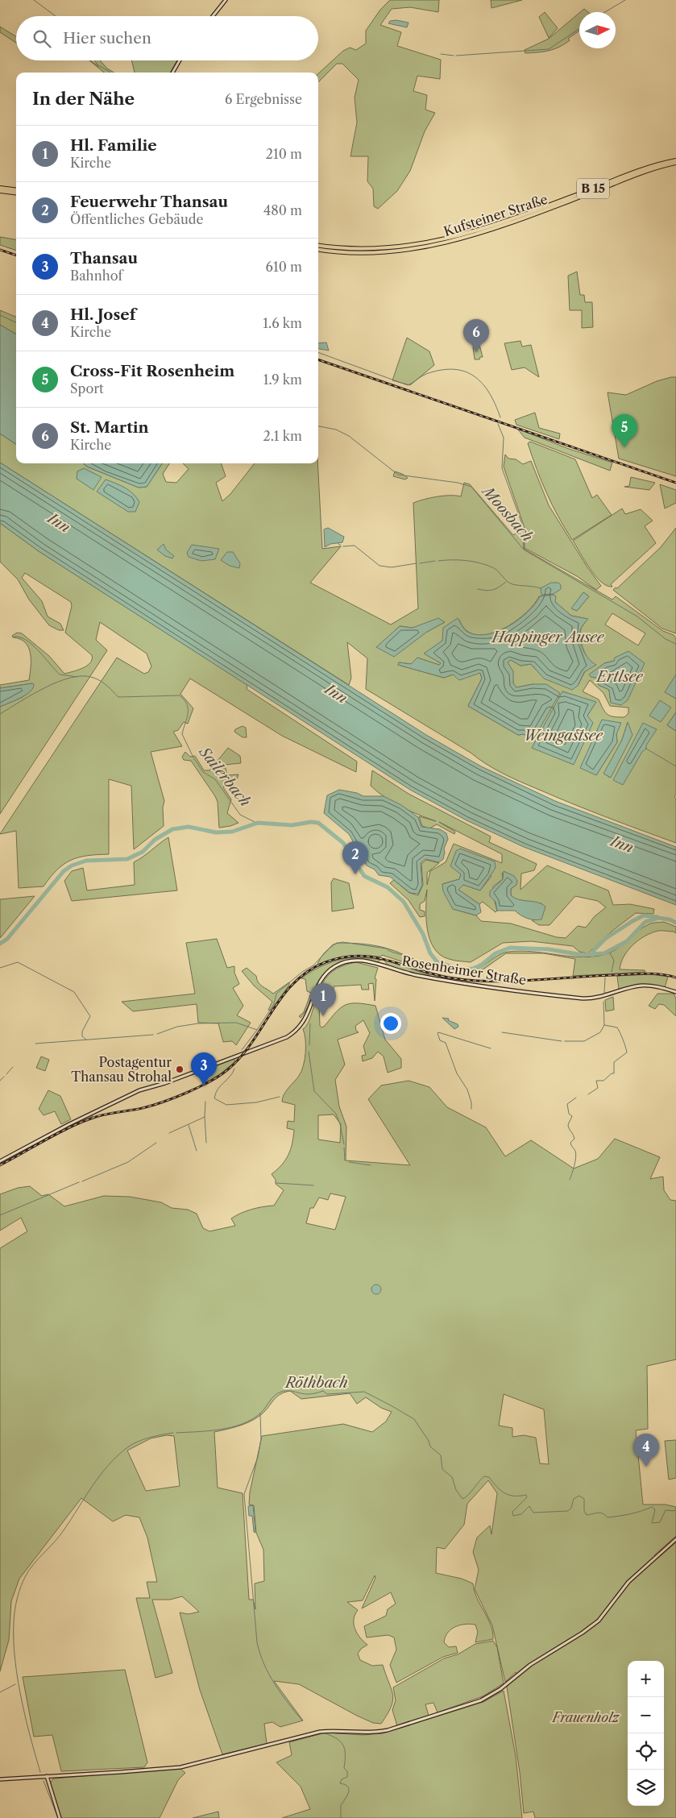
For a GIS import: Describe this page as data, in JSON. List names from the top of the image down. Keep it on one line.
{"streets":{"main road":["B 15","Kufsteiner Straße","Rosenheimer Straße"]},"water":["Moosbach","Inn","Happinger Ausee","Ertlsee","Weingastsee","Sailerbach","Röthbach"],"parks":["Frauenholz"],"places":["Postagentur Thansau Strohal"],"north":"right","page":{"search":"Hier suchen","heading":["In der Nähe","6 Ergebnisse"],"list":[{"mark":"1","name":"Hl. Familie","note":"Kirche","value":"210 m"},{"mark":"2","name":"Feuerwehr Thansau","note":"Öffentliches Gebäude","value":"480 m"},{"mark":"3","name":"Thansau","note":"Bahnhof","value":"610 m"},{"mark":"4","name":"Hl. Josef","note":"Kirche","value":"1.6 km"},{"mark":"5","name":"Cross-Fit Rosenheim","note":"Sport","value":"1.9 km"},{"mark":"6","name":"St. Martin","note":"Kirche","value":"2.1 km"}],"pins":["6","5","2","1","3","4"],"map_buttons":["+","−"]}}
